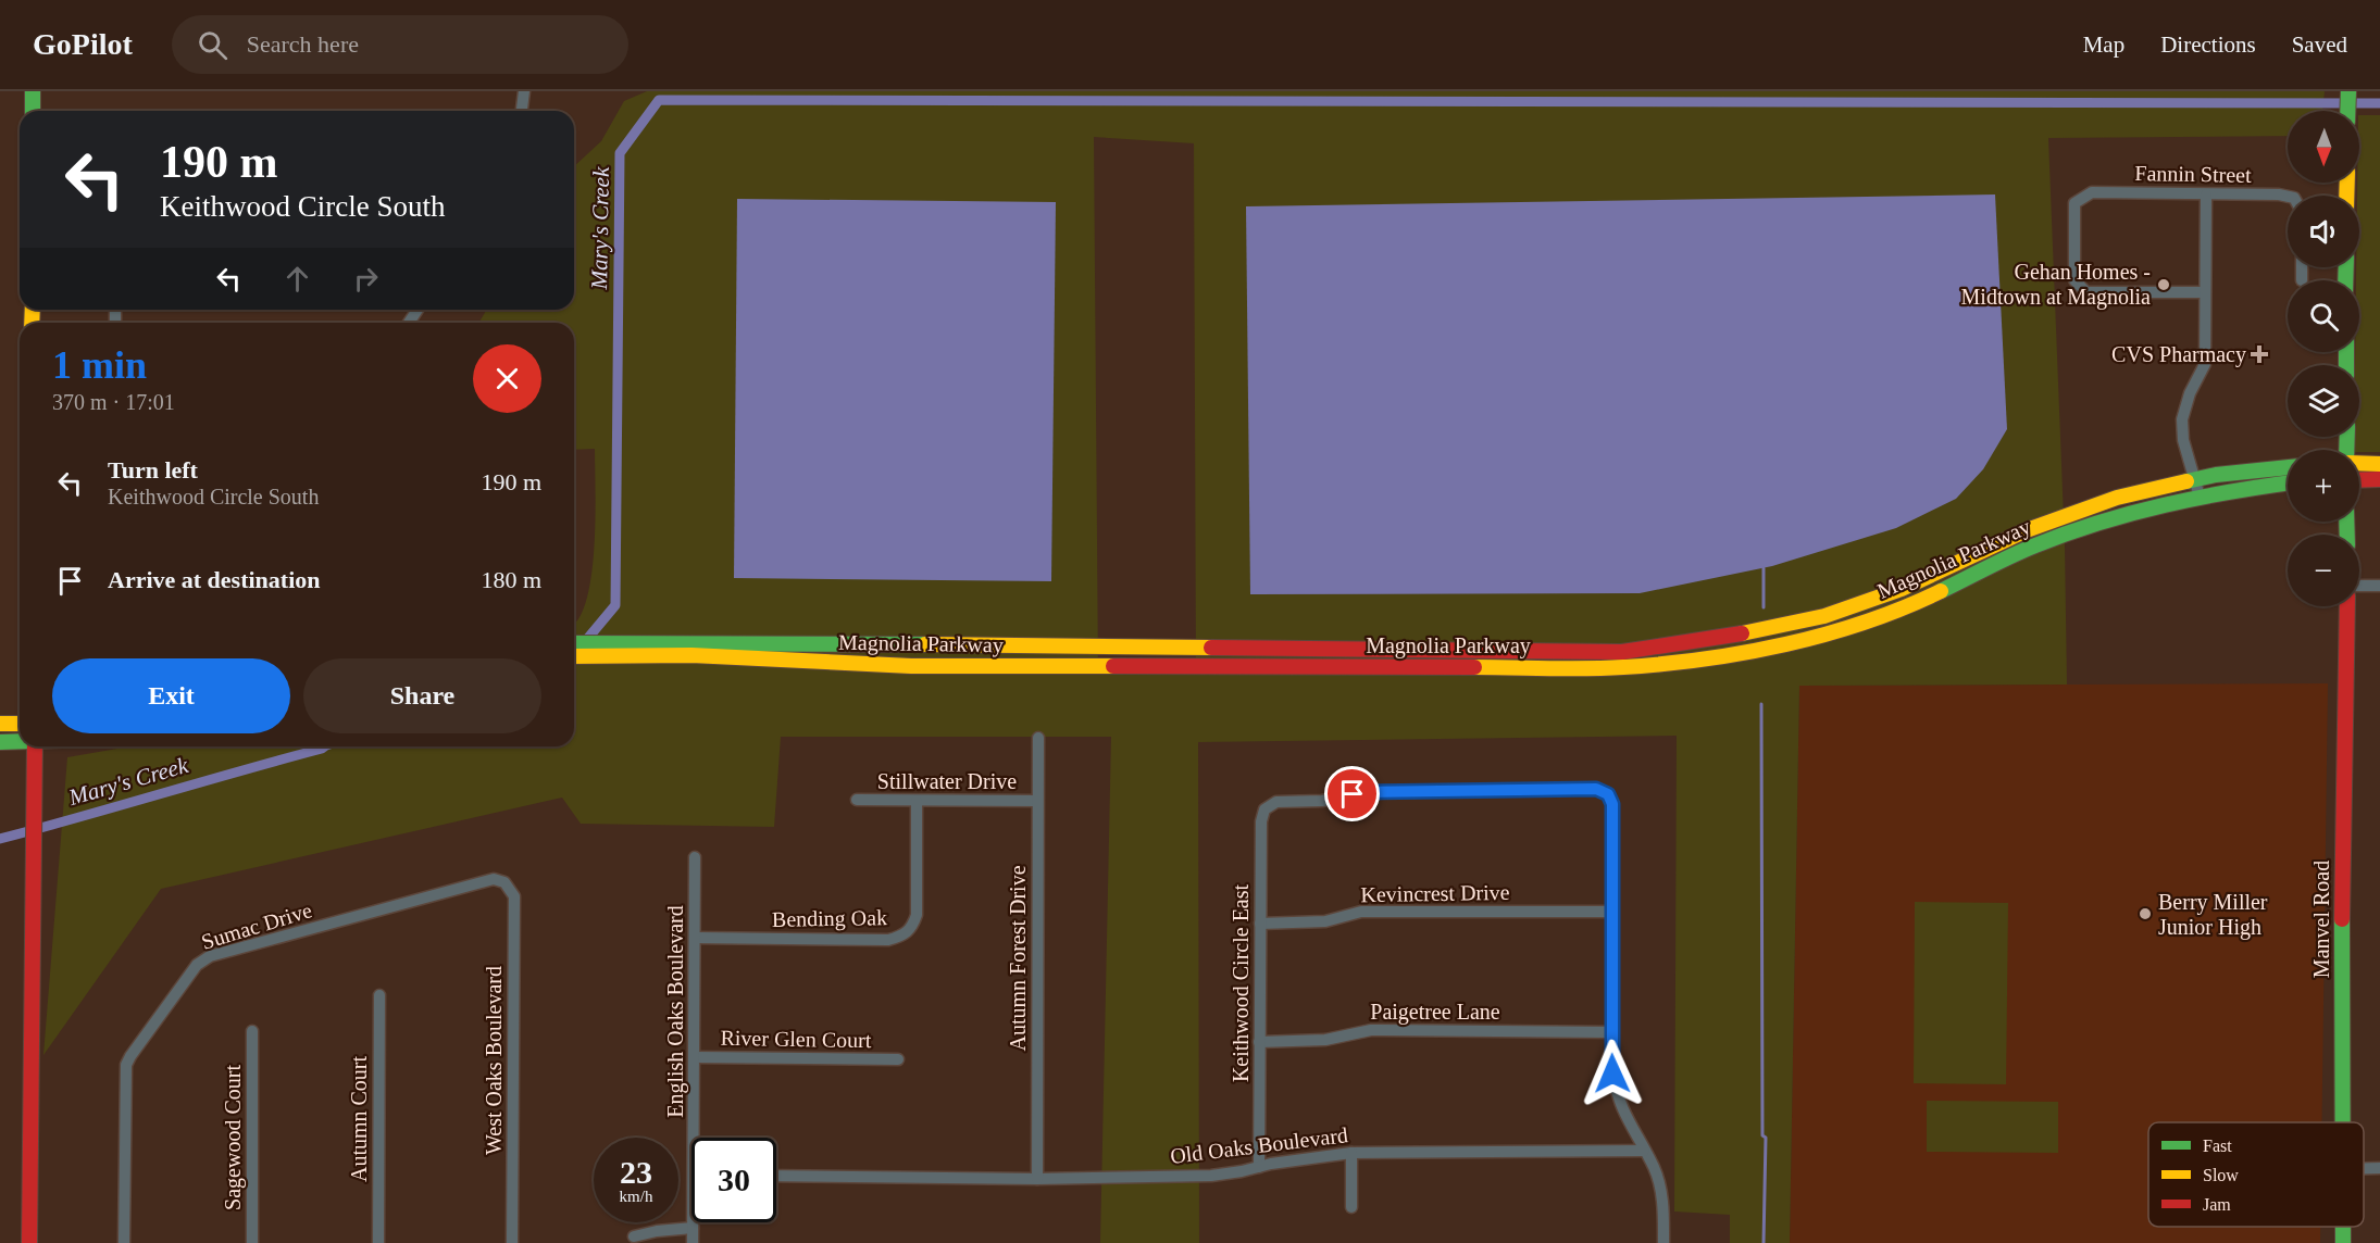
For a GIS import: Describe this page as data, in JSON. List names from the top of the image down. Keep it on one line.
{"streets":{"street":["Fannin Street","Magnolia Parkway","Stillwater Drive","Kevincrest Drive","Bending Oak","Manvel Road","Sumac Drive","Autumn Forest Drive","Keithwood Circle East","English Oaks Boulevard","Paigetree Lane","River Glen Court","West Oaks Boulevard","Autumn Court","Sagewood Court","Old Oaks Boulevard"]},"crossings":[["Stillwater Drive","Bending Oak"],["Stillwater Drive","Autumn Forest Drive"],["Kevincrest Drive","Keithwood Circle East"],["Bending Oak","English Oaks Boulevard"],["Sumac Drive","West Oaks Boulevard"],["Autumn Forest Drive","Old Oaks Boulevard"],["Keithwood Circle East","Paigetree Lane"],["Keithwood Circle East","Old Oaks Boulevard"],["English Oaks Boulevard","River Glen Court"]],"water":["Mary's Creek"],"places":{"other":["Gehan Homes - Midtown at Magnolia","Berry Miller Junior High"],"health":["CVS Pharmacy"]},"legend":["Fast","Slow","Jam"],"north":"bottom","page":{"header":"GoPilot","search":"Search here","nav":["Map","Directions","Saved"],"map_buttons":["+","−"],"turn":["190 m","Keithwood Circle South"],"heading":["1 min","370 m · 17:01"],"list":[{"name":"Turn left","note":"Keithwood Circle South","value":"190 m"},{"name":"Arrive at destination","value":"180 m"}],"buttons":["Exit","Share"],"speed":"23 km/h","limit":"30"}}
